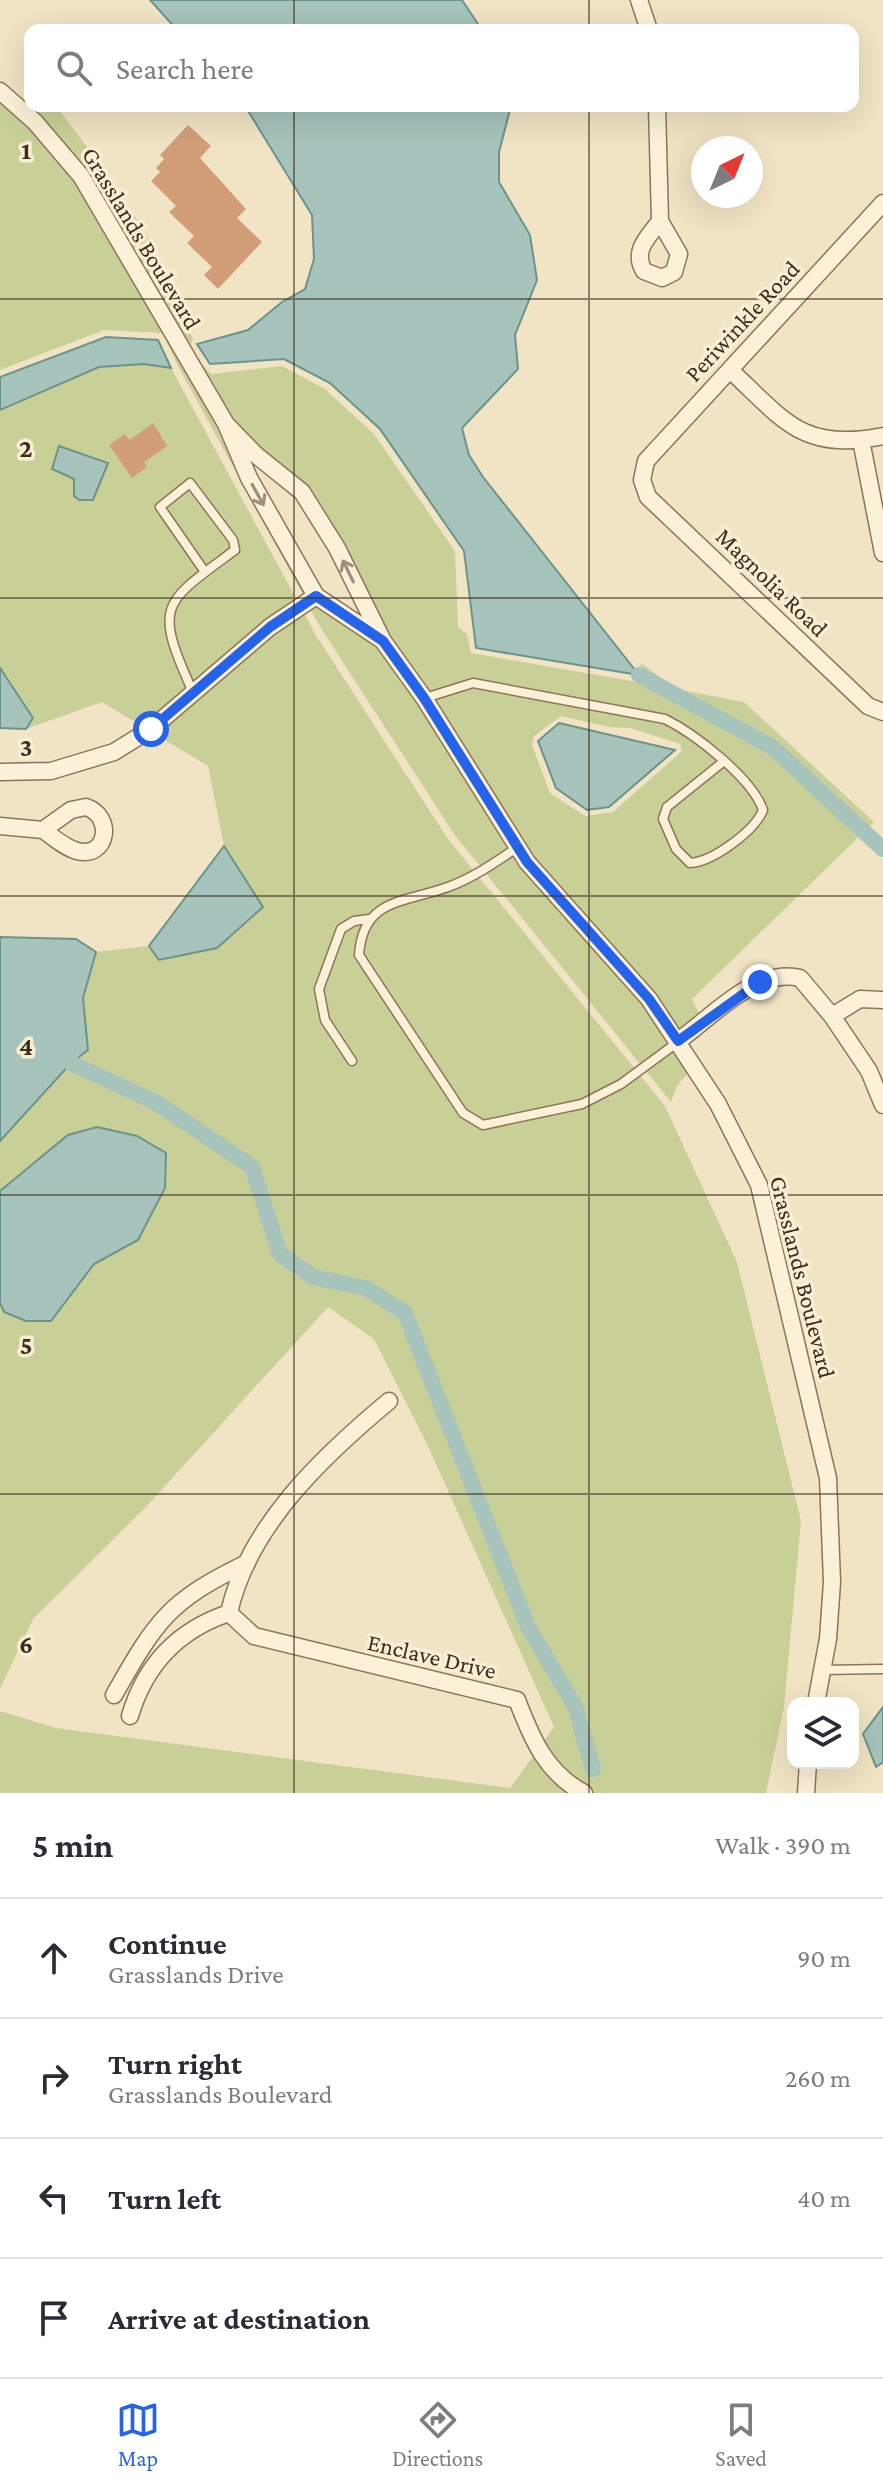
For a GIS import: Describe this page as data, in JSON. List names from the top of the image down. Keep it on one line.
{"streets":{"street":["Grasslands Boulevard","Periwinkle Road","Magnolia Road","Enclave Drive"]},"crossings":[["Periwinkle Road","Magnolia Road"]],"north":"top right","page":{"search":"Search here","heading":["5 min","Walk · 390 m"],"list":[["Continue","Grasslands Drive","90 m"],["Turn right","Grasslands Boulevard","260 m"],["Turn left","40 m"],"Arrive at destination"],"nav":["Map","Directions","Saved"]},"grid":{"rows":["1","2","3","4","5","6"]}}
